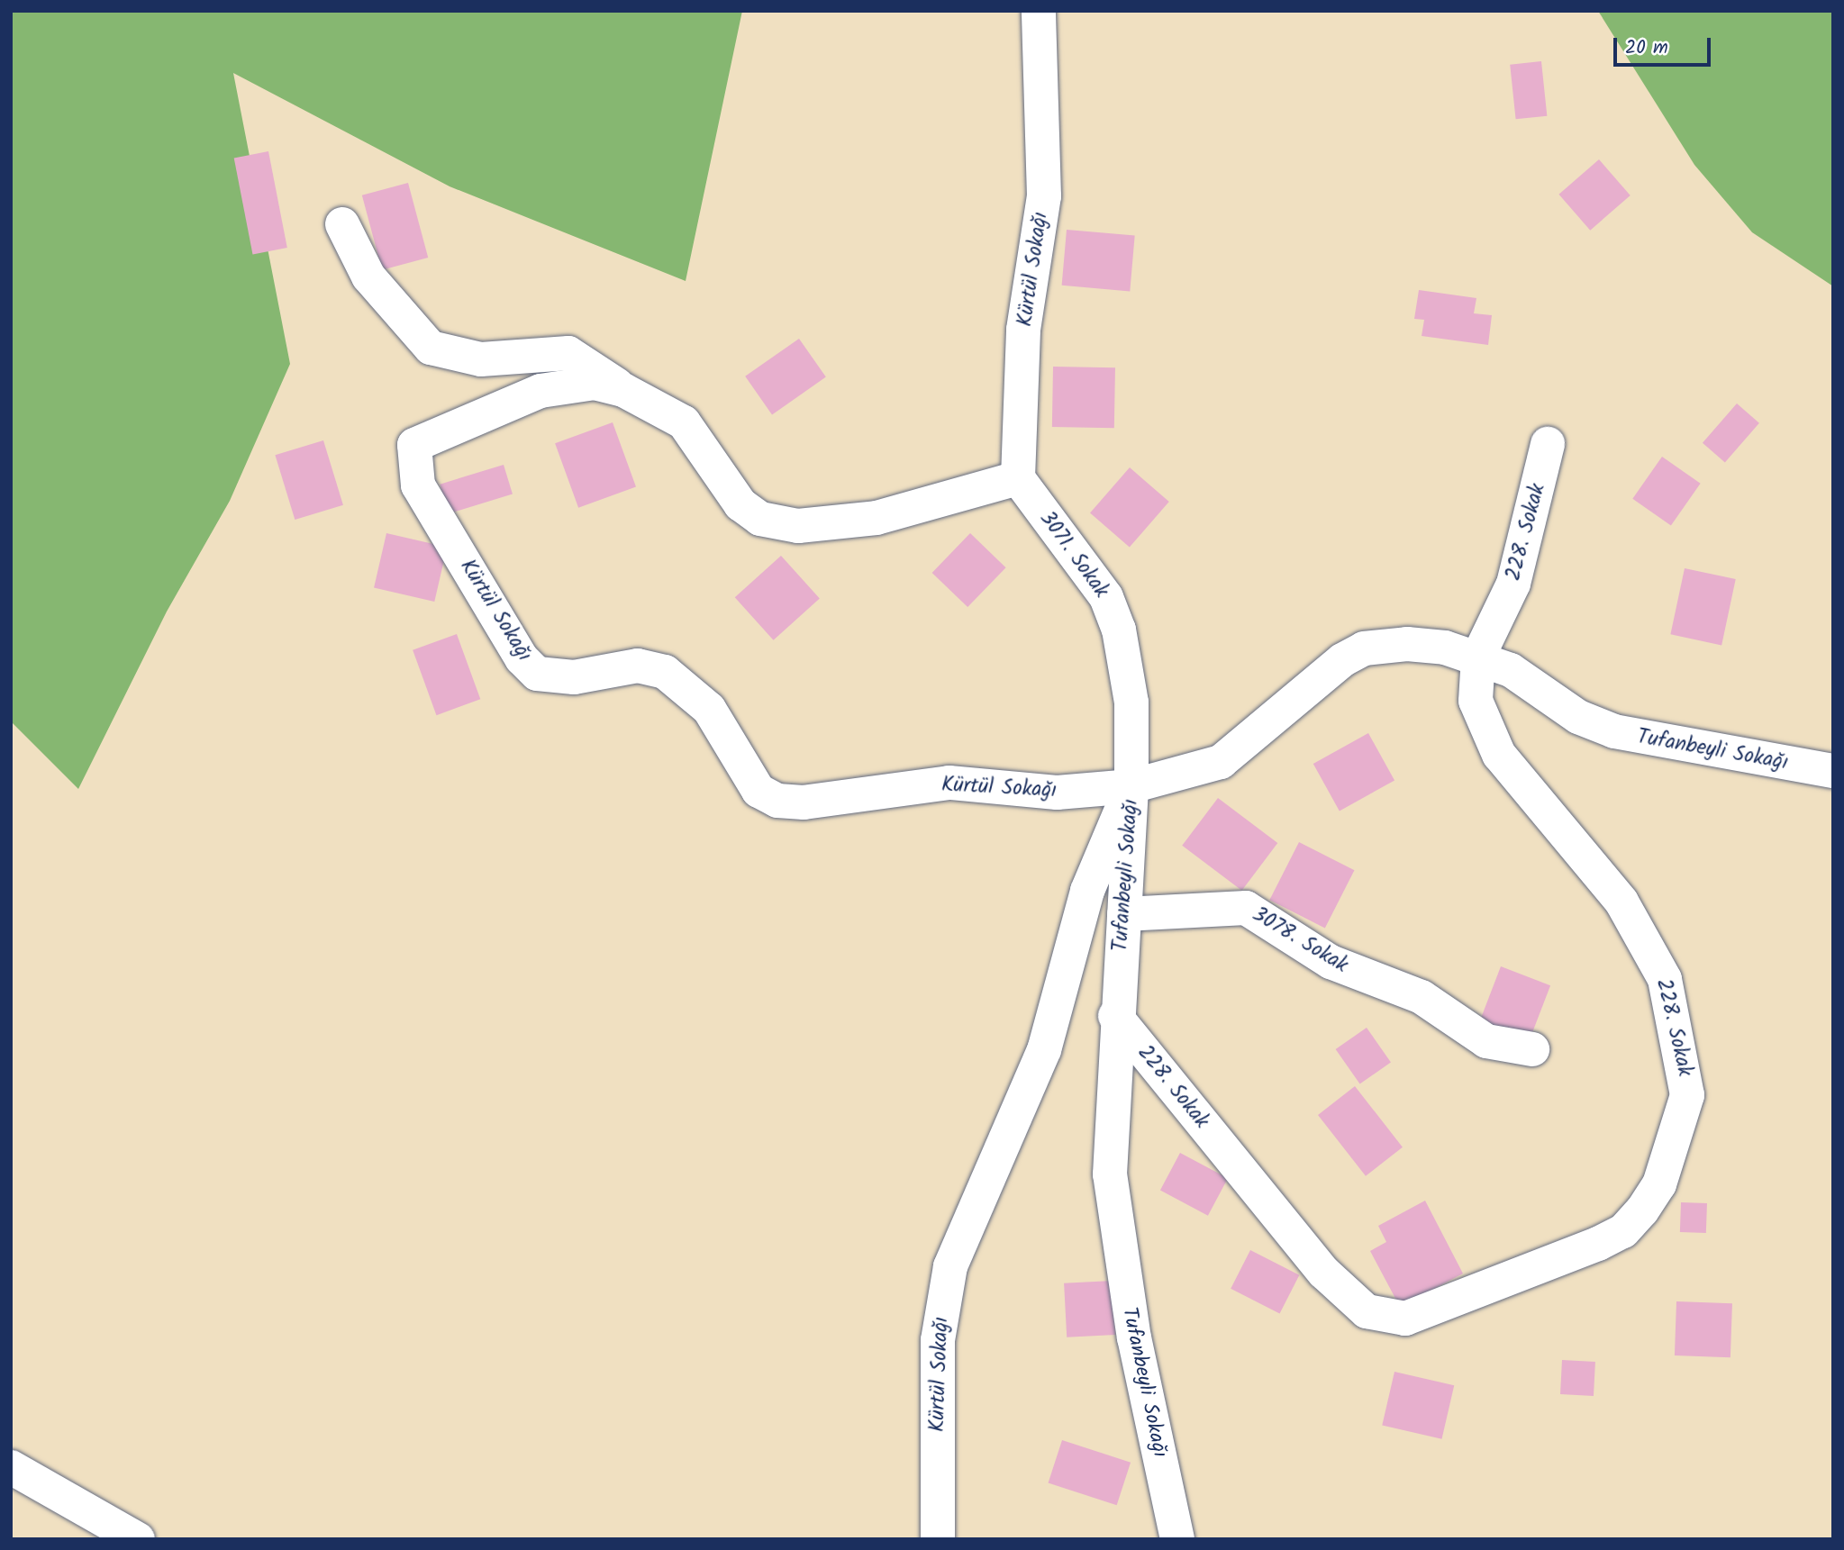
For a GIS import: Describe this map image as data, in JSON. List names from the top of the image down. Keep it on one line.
{"streets":{"street":["Kürtül Sokağı","228. Sokak","3071. Sokak","Tufanbeyli Sokağı","3078. Sokak"]},"crossings":[["Kürtül Sokağı","3071. Sokak"],["Kürtül Sokağı","Tufanbeyli Sokağı"],["228. Sokak","Tufanbeyli Sokağı"],["3071. Sokak","Tufanbeyli Sokağı"],["Tufanbeyli Sokağı","3078. Sokak"]],"scale_bar":"20 m"}
